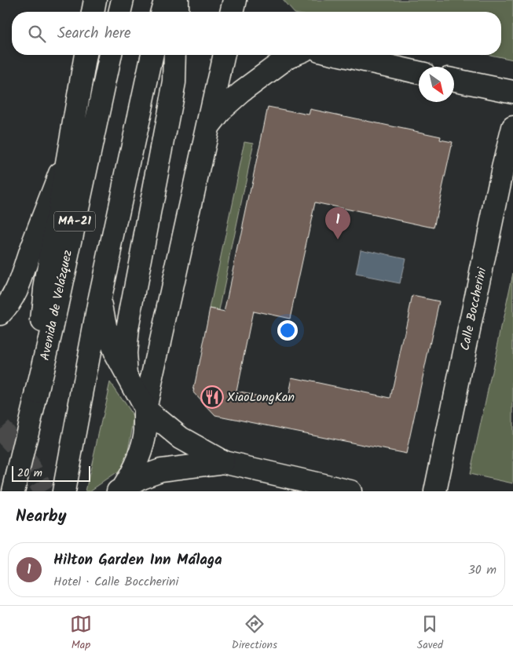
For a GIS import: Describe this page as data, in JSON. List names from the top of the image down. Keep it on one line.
{"streets":{"main road":["MA-21","Avenida de Velázquez","Calle Boccherini"]},"places":{"restaurant":["XiaoLongKan"]},"scale_bar":"20 m","north":"bottom right","page":{"search":"Search here","pins":"1","scale":"20 m","heading":"Nearby","list":[{"mark":"1","name":"Hilton Garden Inn Málaga","note":"Hotel · Calle Boccherini","value":"30 m"}],"nav":["Map","Directions","Saved"]}}
